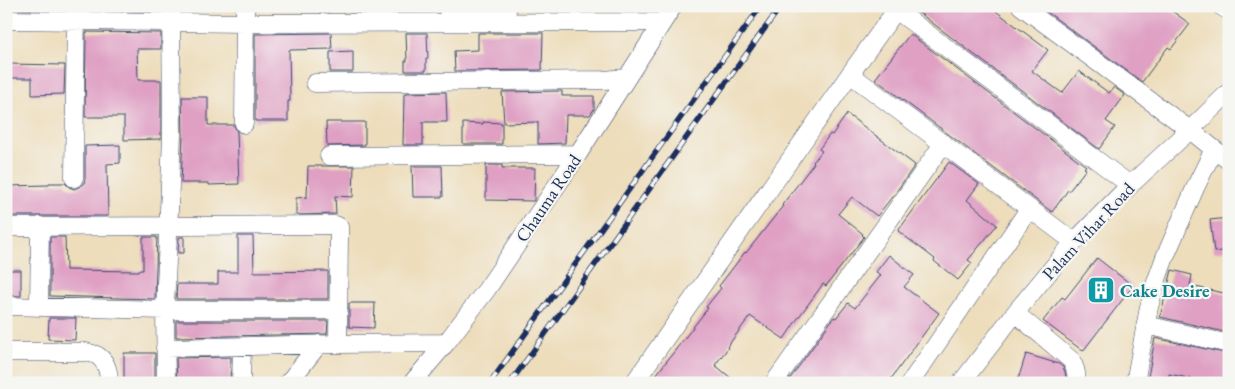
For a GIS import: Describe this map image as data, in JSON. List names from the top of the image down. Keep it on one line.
{"streets":{"street":["Chauma Road","Palam Vihar Road"]},"places":{"building":["Cake Desire"]}}
